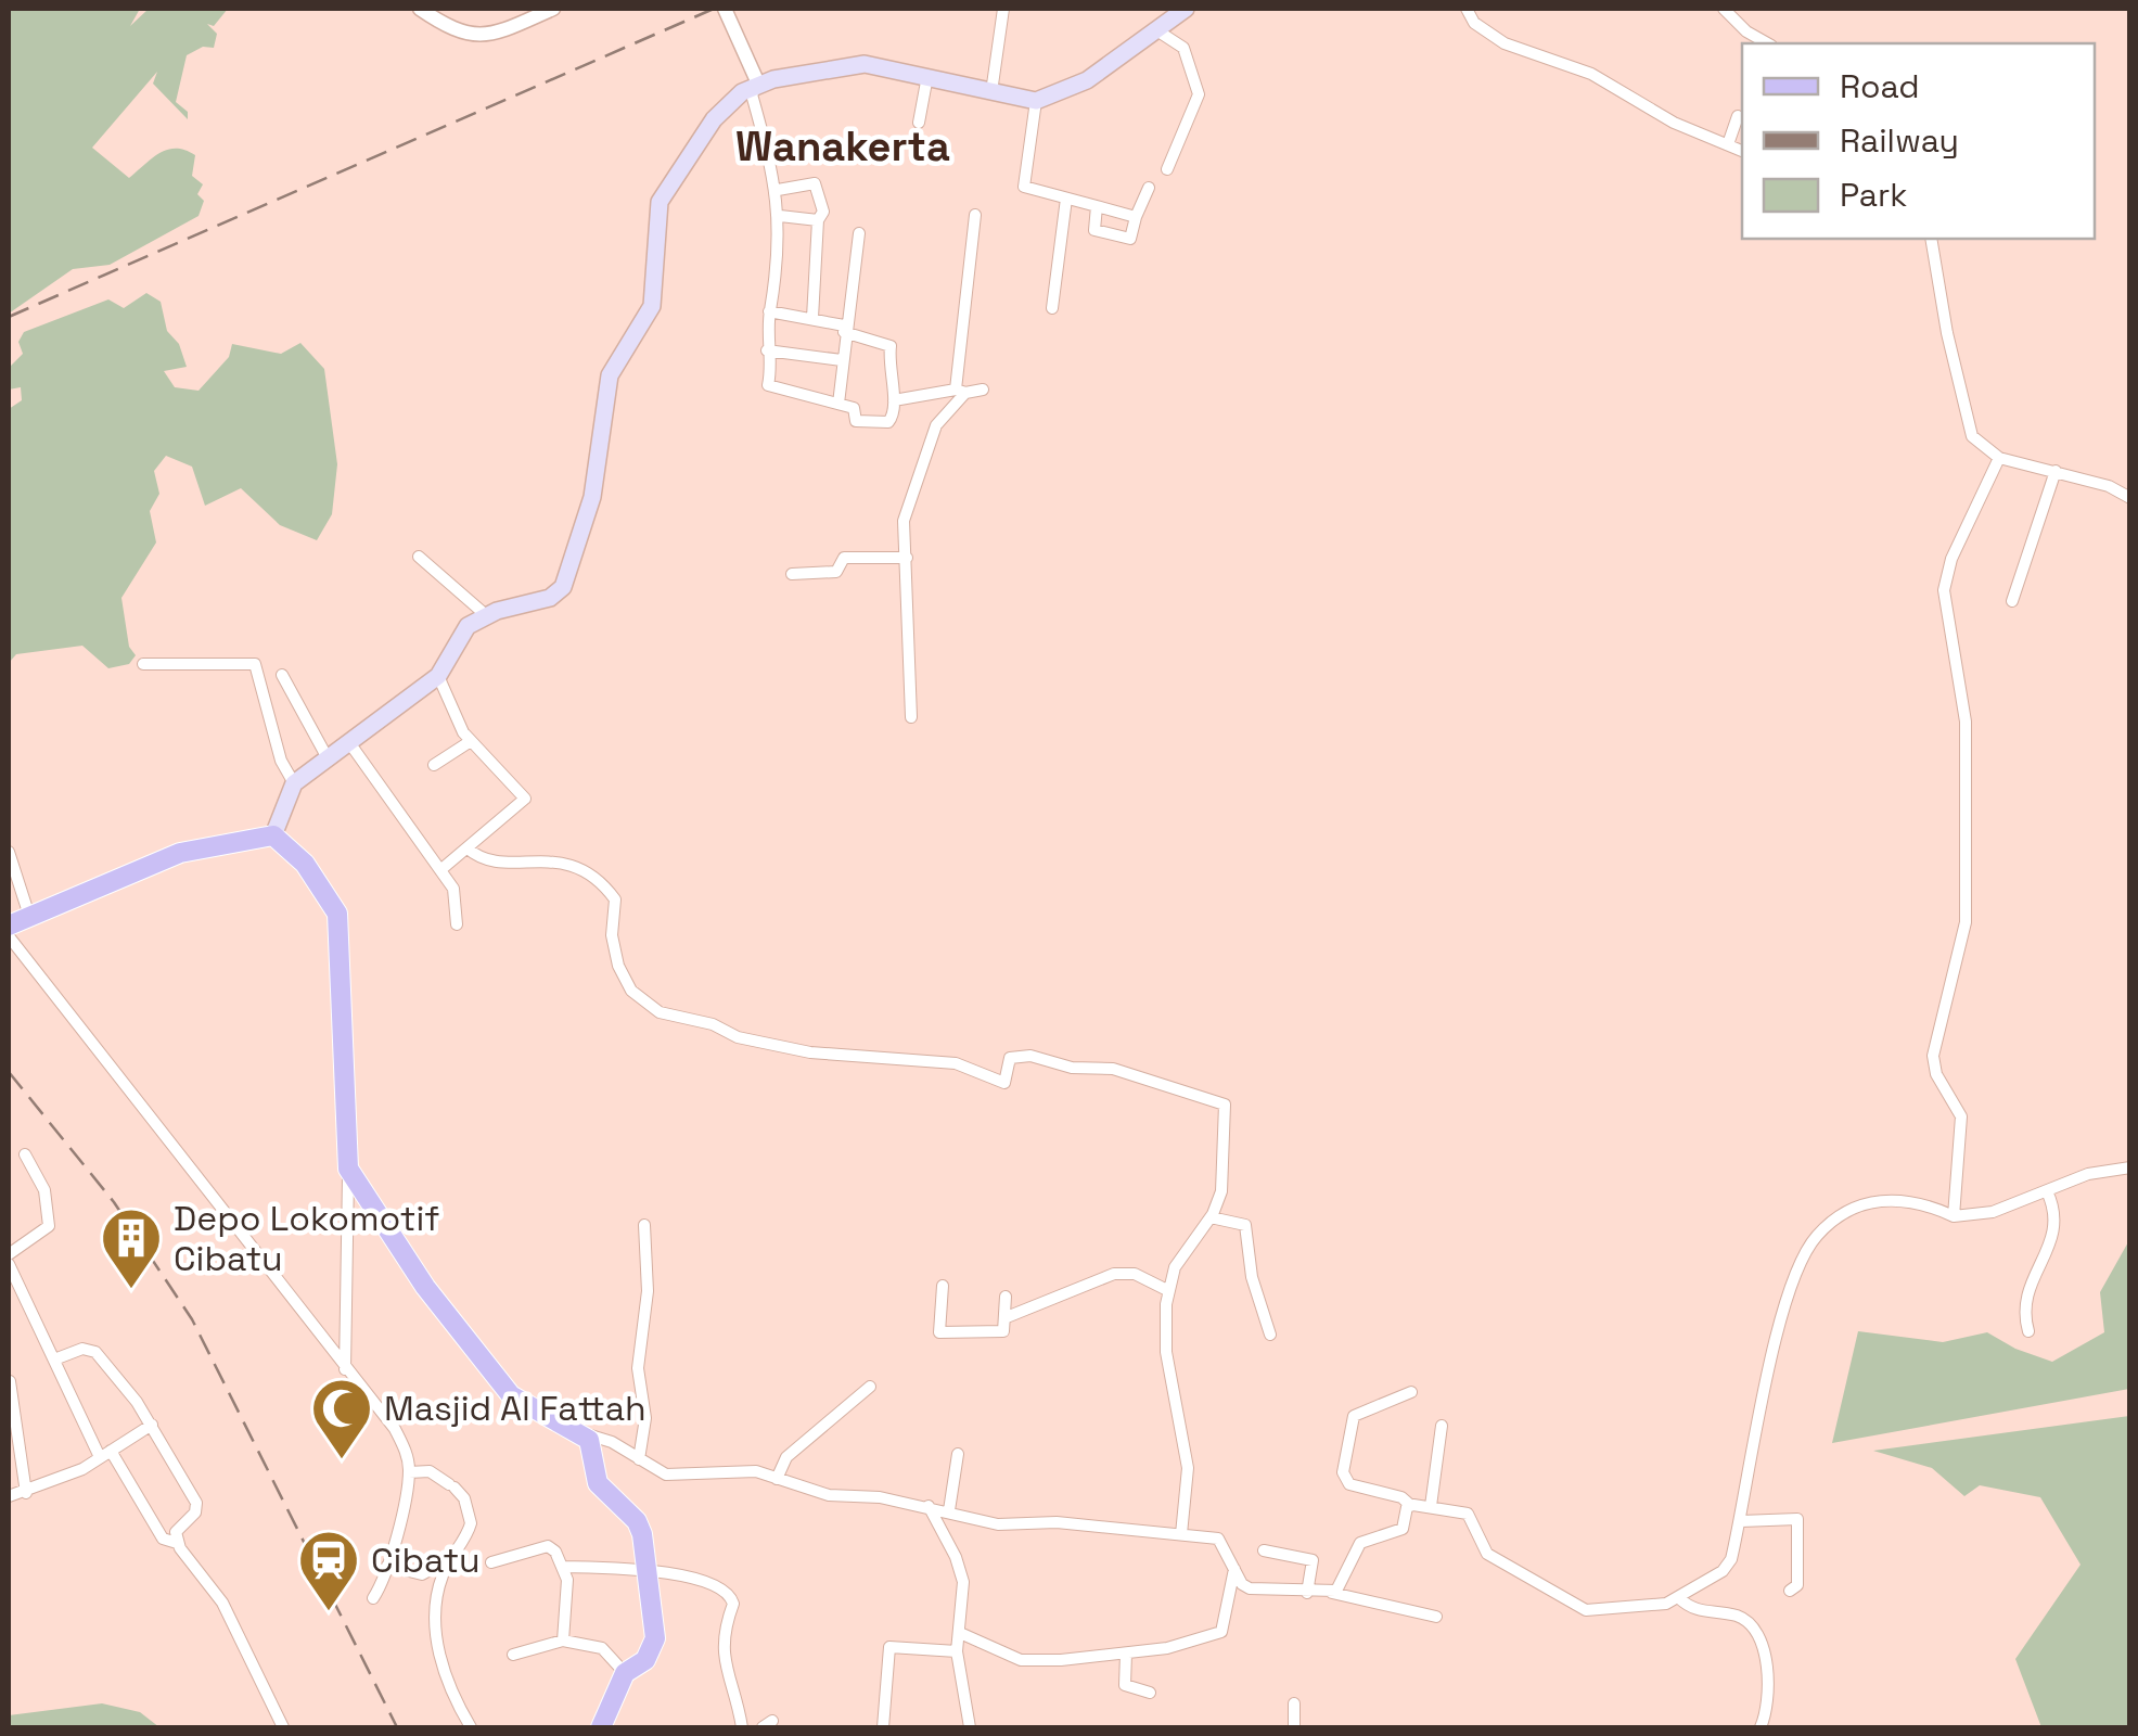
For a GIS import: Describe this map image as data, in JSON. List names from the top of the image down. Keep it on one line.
{"districts":["Wanakerta"],"places":{"building":["Depo Lokomotif Cibatu"],"mosque":["Masjid Al Fattah"],"station":["Cibatu"]},"legend":["Road","Railway","Park"]}
